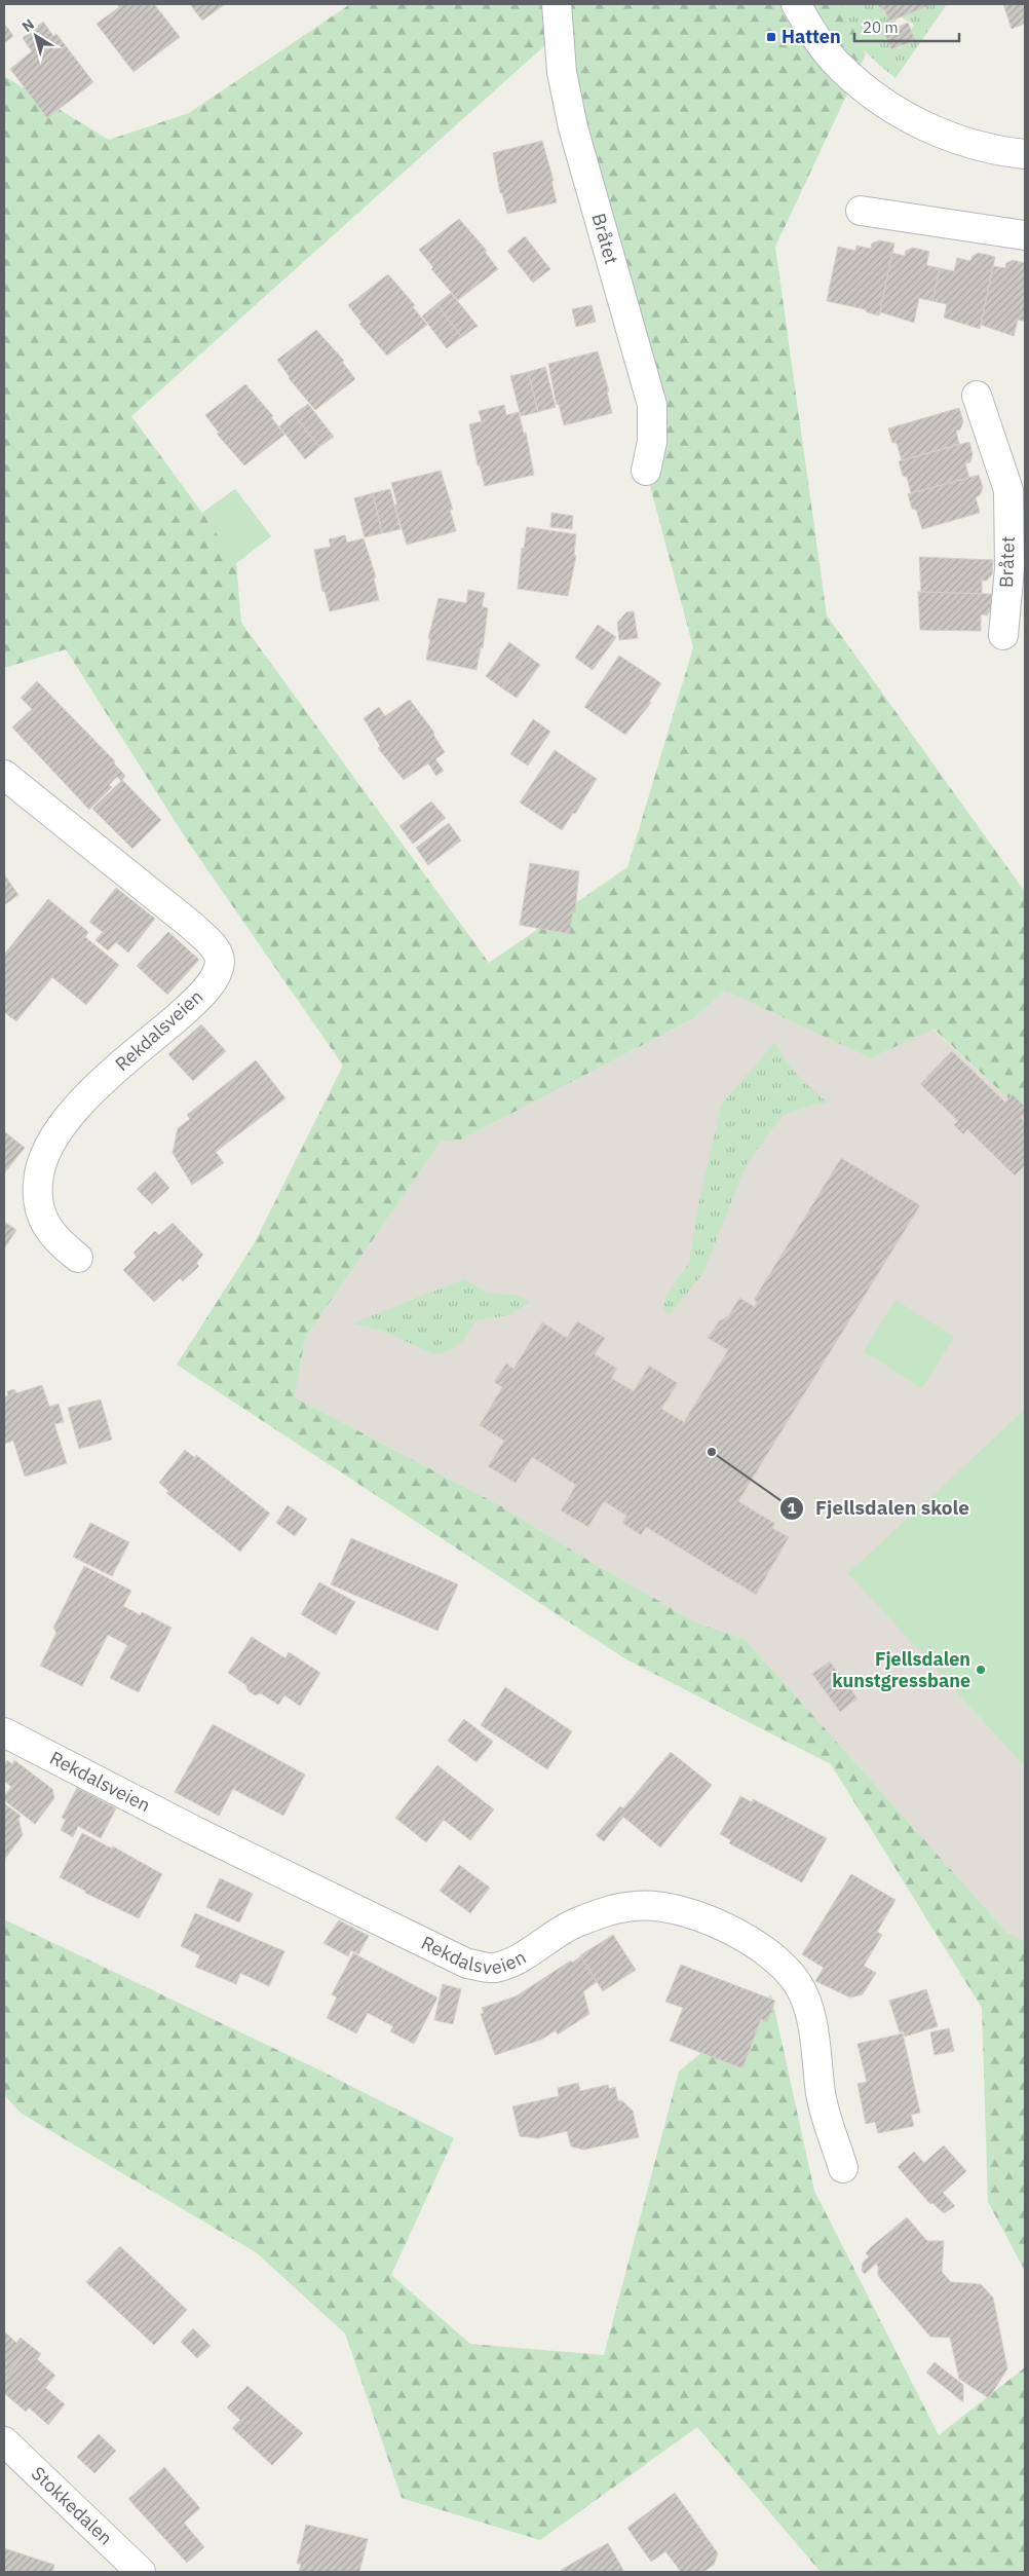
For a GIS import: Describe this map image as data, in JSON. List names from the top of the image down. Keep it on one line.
{"streets":{"street":["Bråtet","Rekdalsveien","Stokkedalen"]},"places":{"transit":["Hatten"],"other":["Fjellsdalen skole","Fjellsdalen kunstgressbane"]},"scale_bar":"20 m","north":"top left"}
